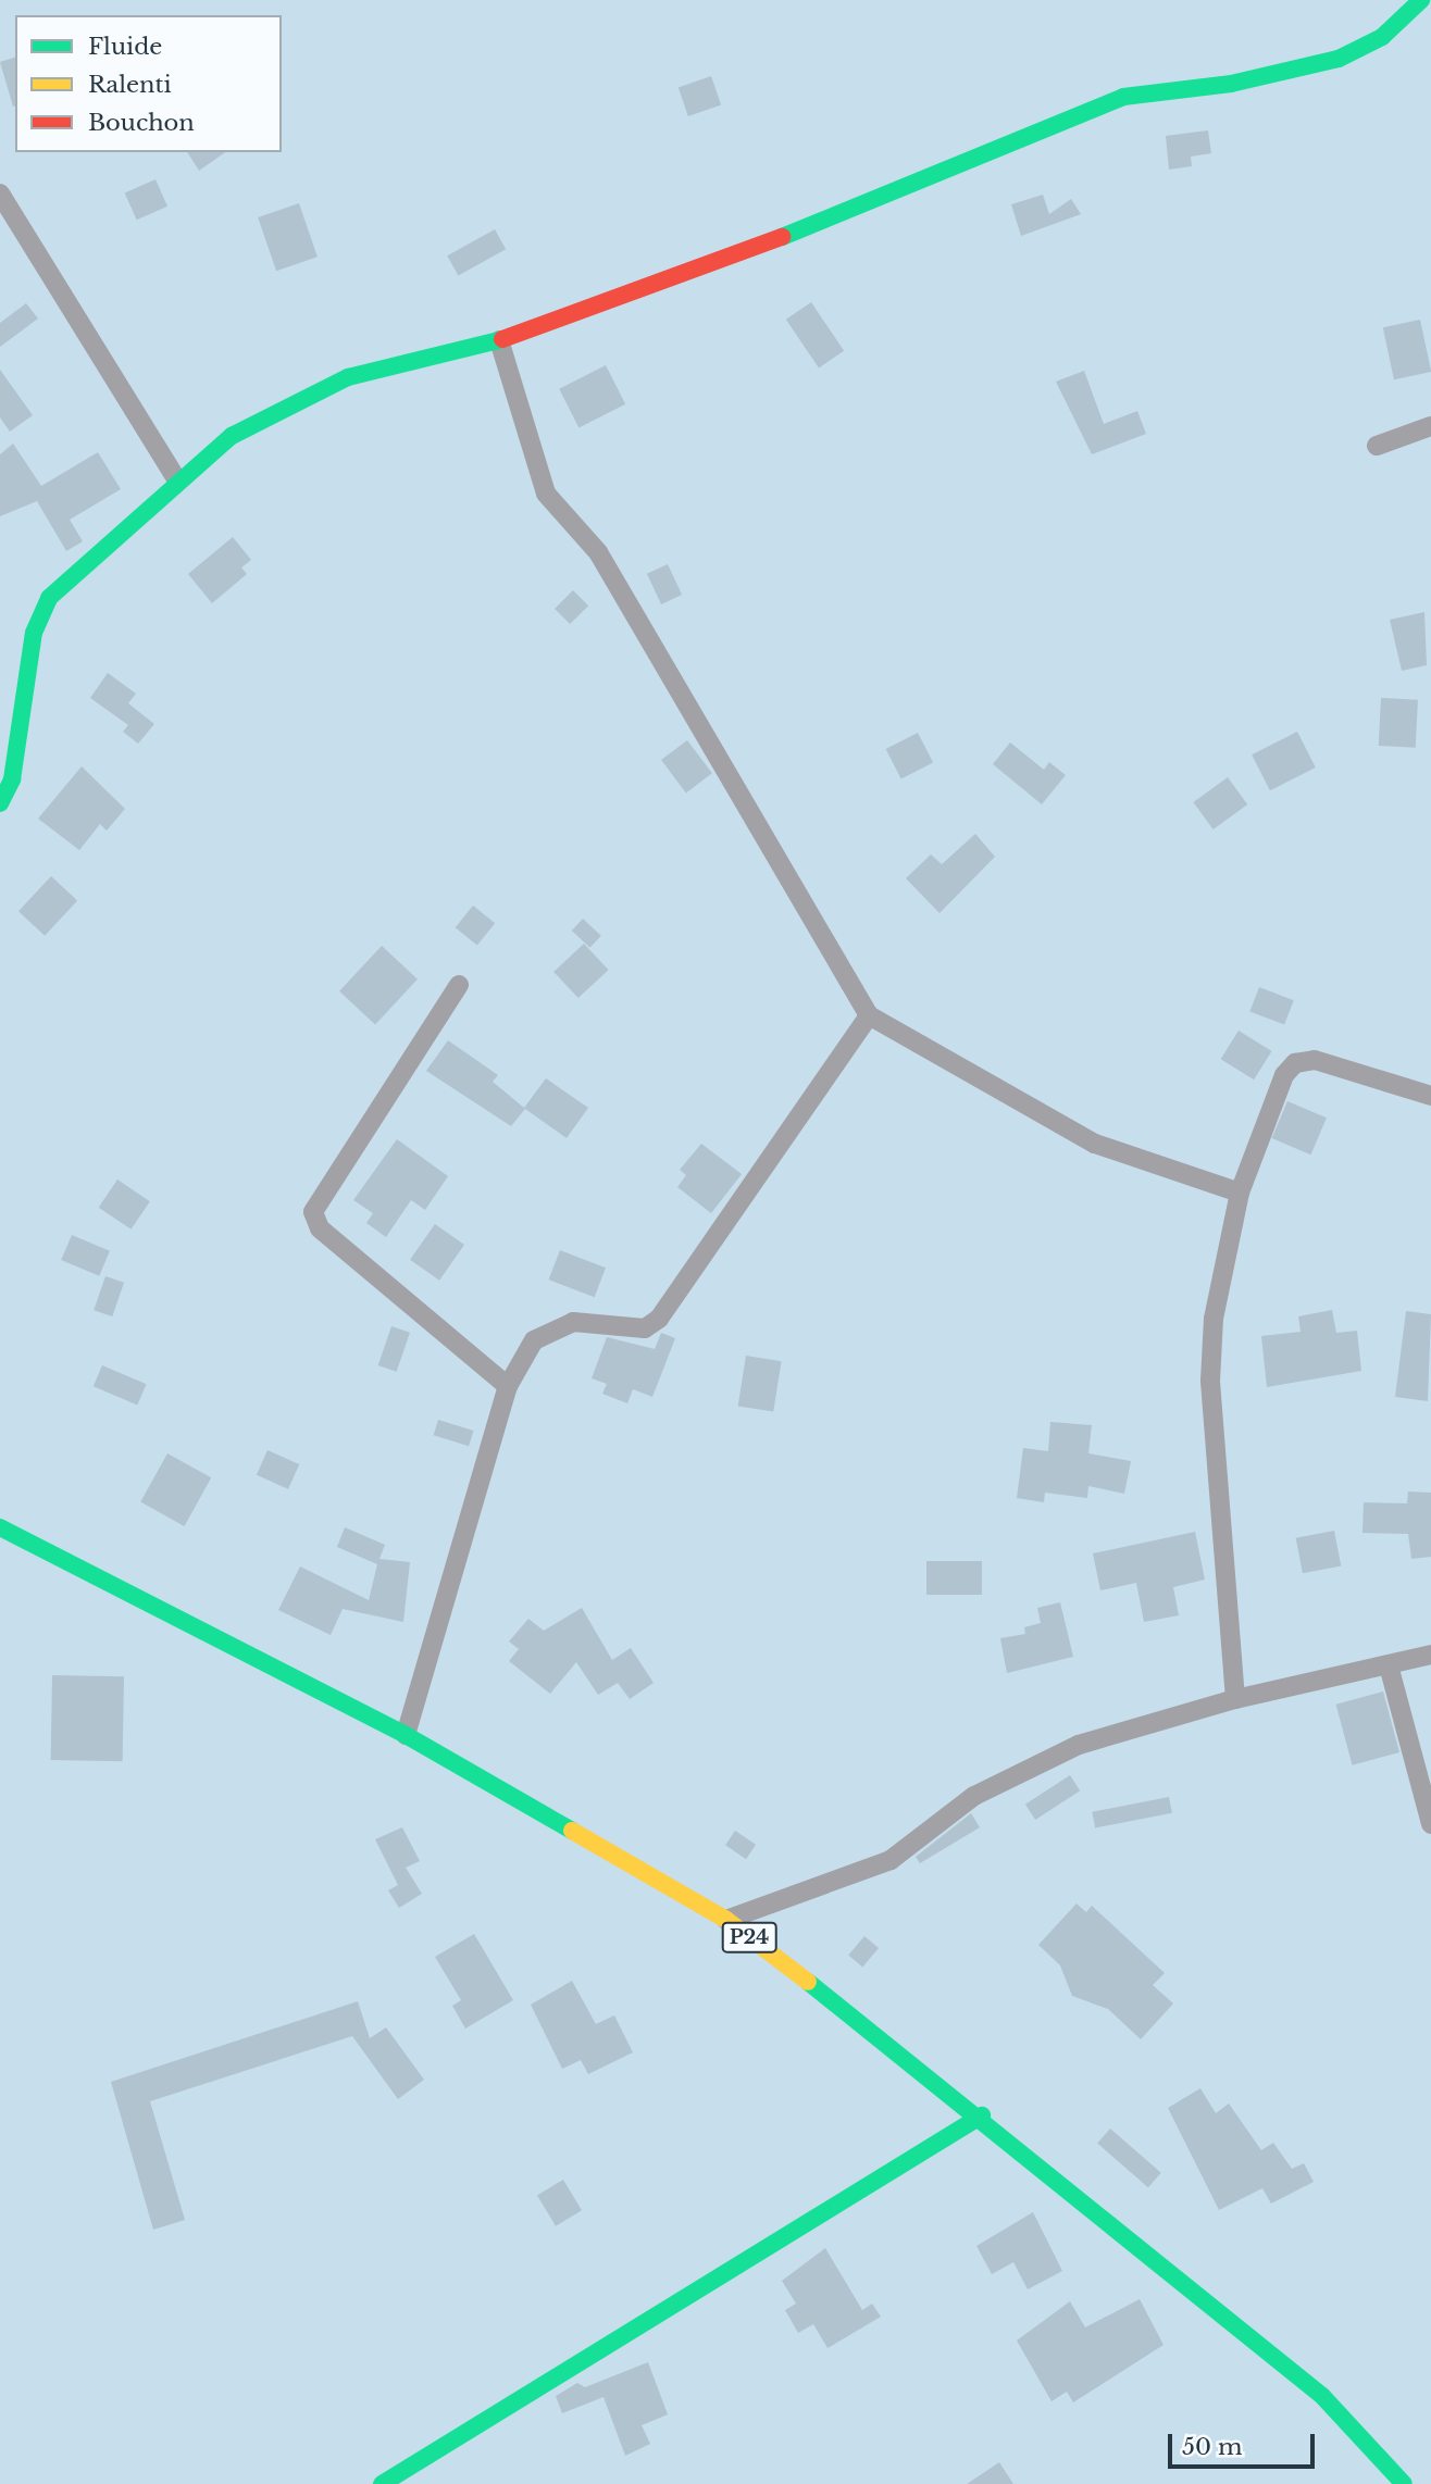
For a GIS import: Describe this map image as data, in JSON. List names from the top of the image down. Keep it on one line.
{"streets":{"street":["P24"]},"legend":["Fluide","Ralenti","Bouchon"],"scale_bar":"50 m"}
